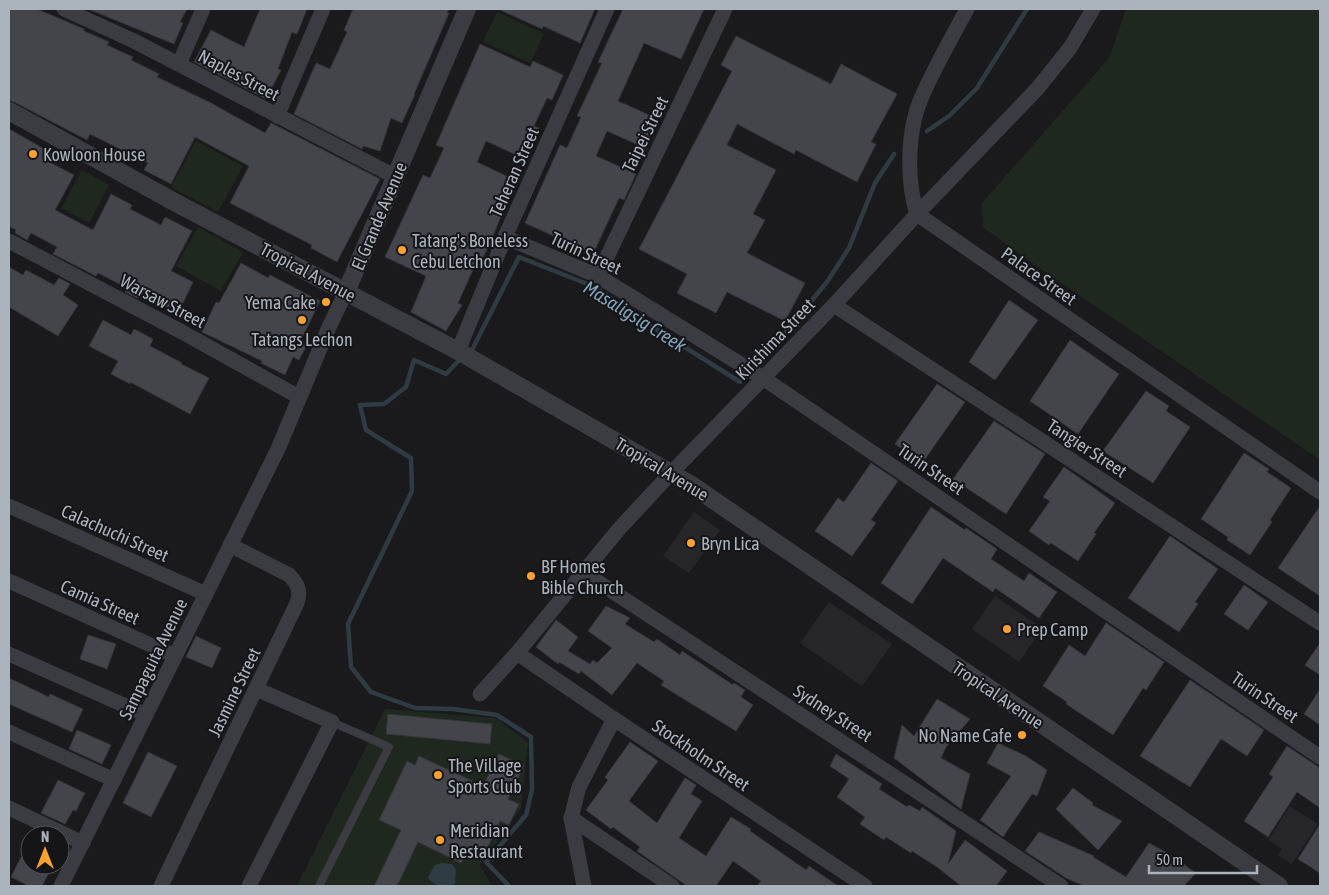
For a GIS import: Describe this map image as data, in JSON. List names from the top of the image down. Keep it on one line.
{"streets":{"street":["Naples Street","Taipei Street","Teheran Street","El Grande Avenue","Turin Street","Tropical Avenue","Palace Street","Warsaw Street","Kirishima Street","Tangier Street","Calachuchi Street","Camia Street","Sampaguita Avenue","Jasmine Street","Sydney Street","Stockholm Street"]},"crossings":[["Naples Street","El Grande Avenue"],["Taipei Street","Turin Street"],["Teheran Street","Turin Street"],["Teheran Street","Tropical Avenue"],["El Grande Avenue","Tropical Avenue"],["El Grande Avenue","Warsaw Street"],["El Grande Avenue","Sampaguita Avenue"],["Turin Street","Kirishima Street"],["Tropical Avenue","Kirishima Street"],["Palace Street","Kirishima Street"],["Kirishima Street","Tangier Street"],["Kirishima Street","Sydney Street"],["Kirishima Street","Stockholm Street"],["Calachuchi Street","Sampaguita Avenue"],["Camia Street","Sampaguita Avenue"],["Sampaguita Avenue","Jasmine Street"]],"water":["Masaligsig Creek"],"places":["Kowloon House","Tatang's Boneless Cebu Letchon","Yema Cake","Tatangs Lechon","Bryn Lica","BF Homes Bible Church","Prep Camp","No Name Cafe","The Village Sports Club","Meridian Restaurant"],"scale_bar":"50 m","north":"top"}
